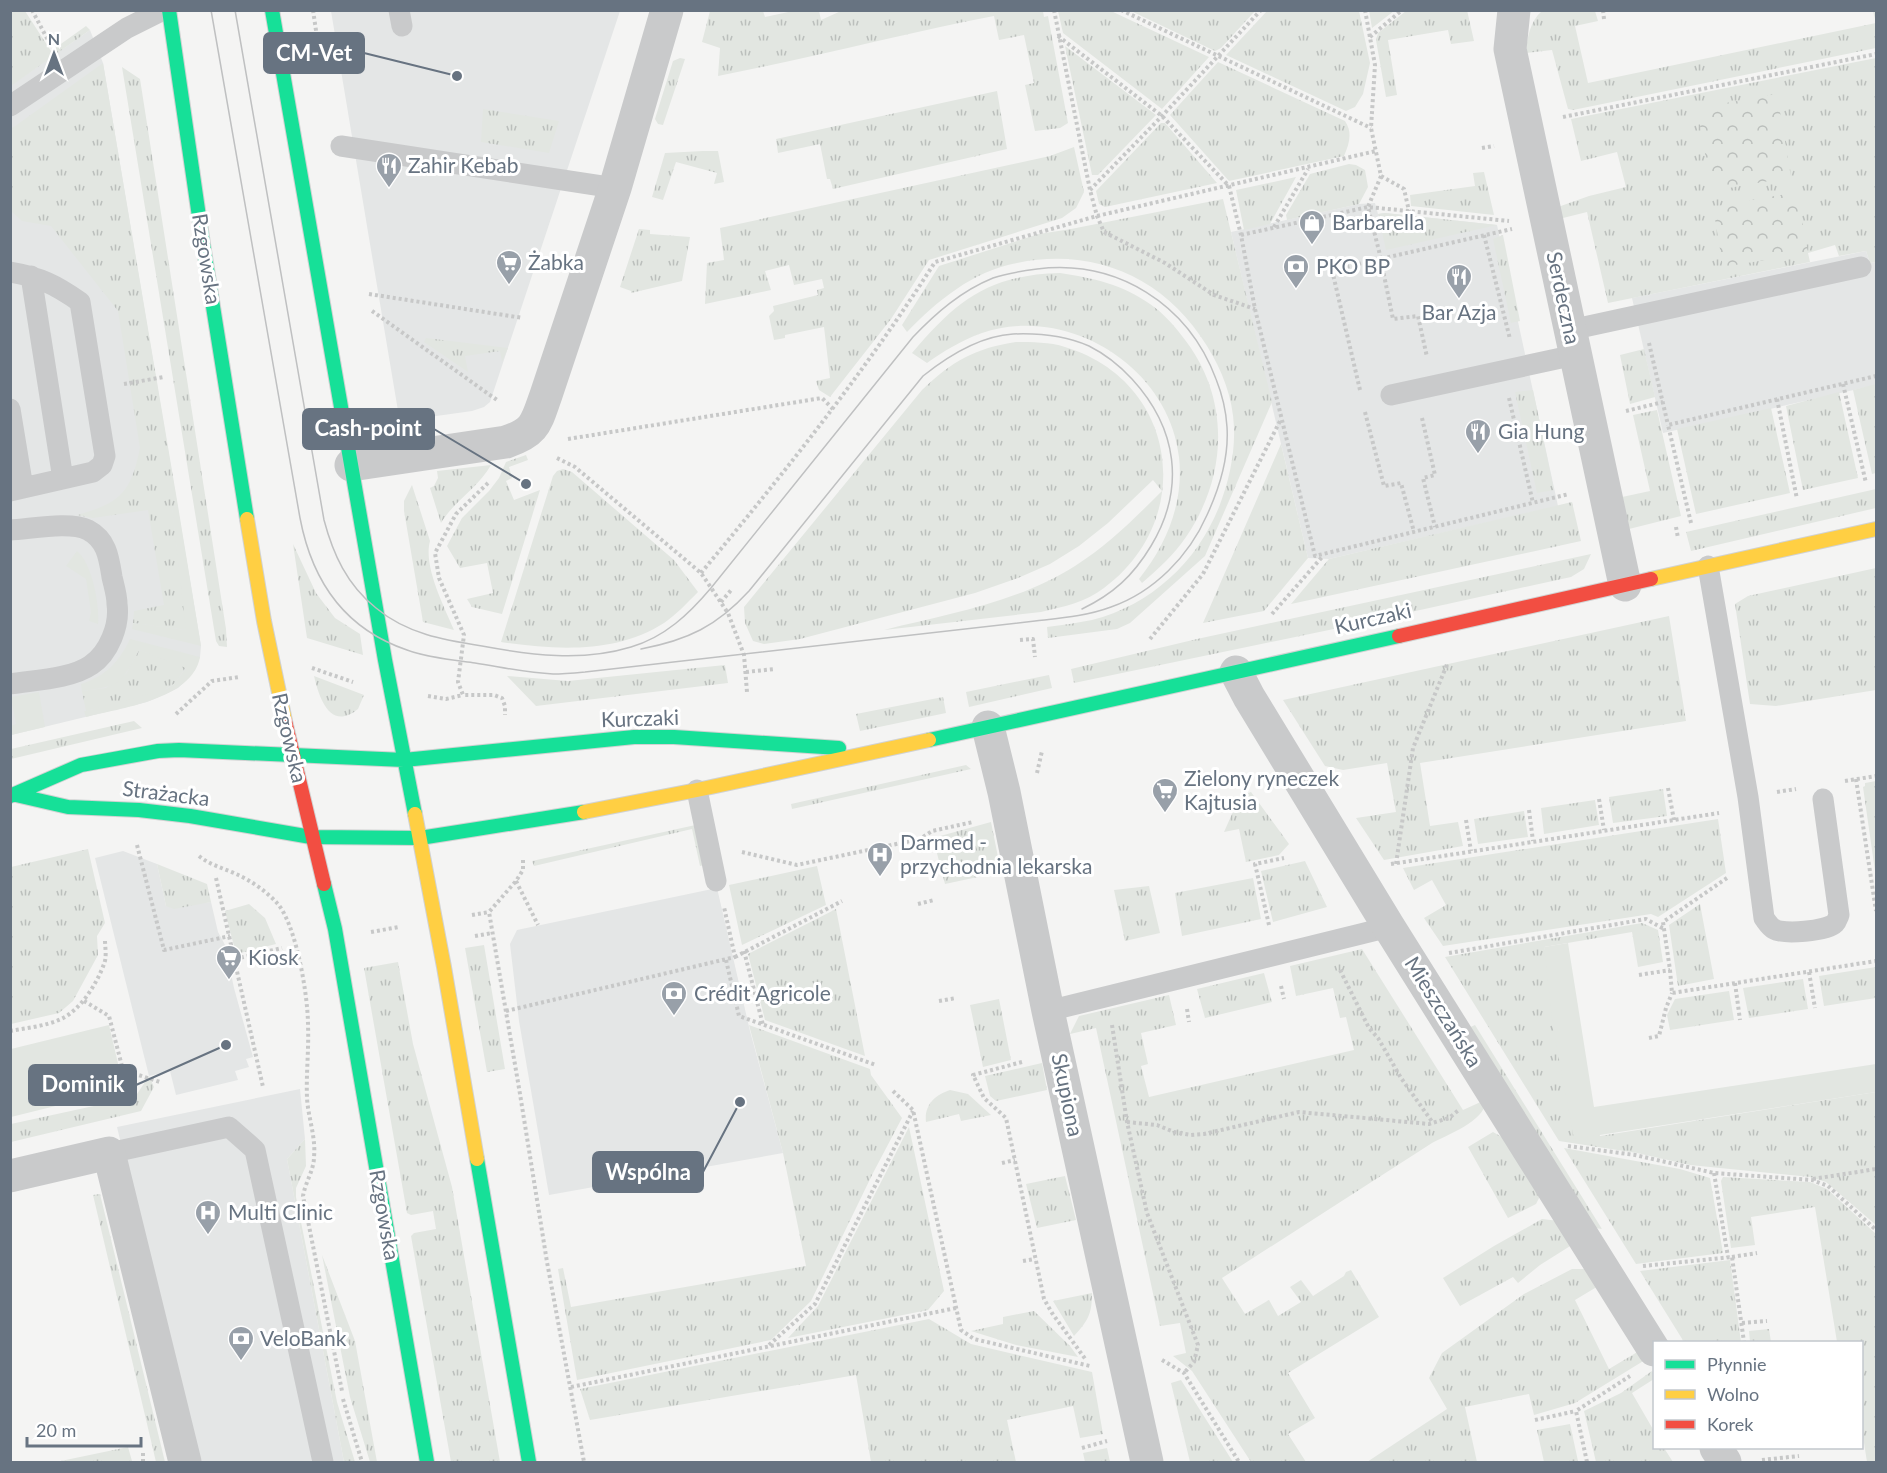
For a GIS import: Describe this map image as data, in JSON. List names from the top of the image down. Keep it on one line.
{"streets":{"main road":["Rzgowska","Kurczaki","Strażacka"],"street":["Serdeczna","Mieszczańska","Skupiona"]},"crossings":[["Rzgowska","Kurczaki"],["Rzgowska","Strażacka"],["Serdeczna","Kurczaki"],["Kurczaki","Strażacka"],["Kurczaki","Mieszczańska"],["Kurczaki","Skupiona"]],"places":{"other":["CM-Vet","Cash-point","Dominik","Wspólna"],"restaurant":["Zahir Kebab","Bar Azja","Gia Hung"],"shop":["Barbarella"],"supermarket":["Żabka","Zielony ryneczek Kajtusia","Kiosk"],"bank":["PKO BP","Crédit Agricole","VeloBank"],"hospital":["Darmed - przychodnia lekarska","Multi Clinic"]},"legend":["Płynnie","Wolno","Korek"],"scale_bar":"20 m","north":"top"}
